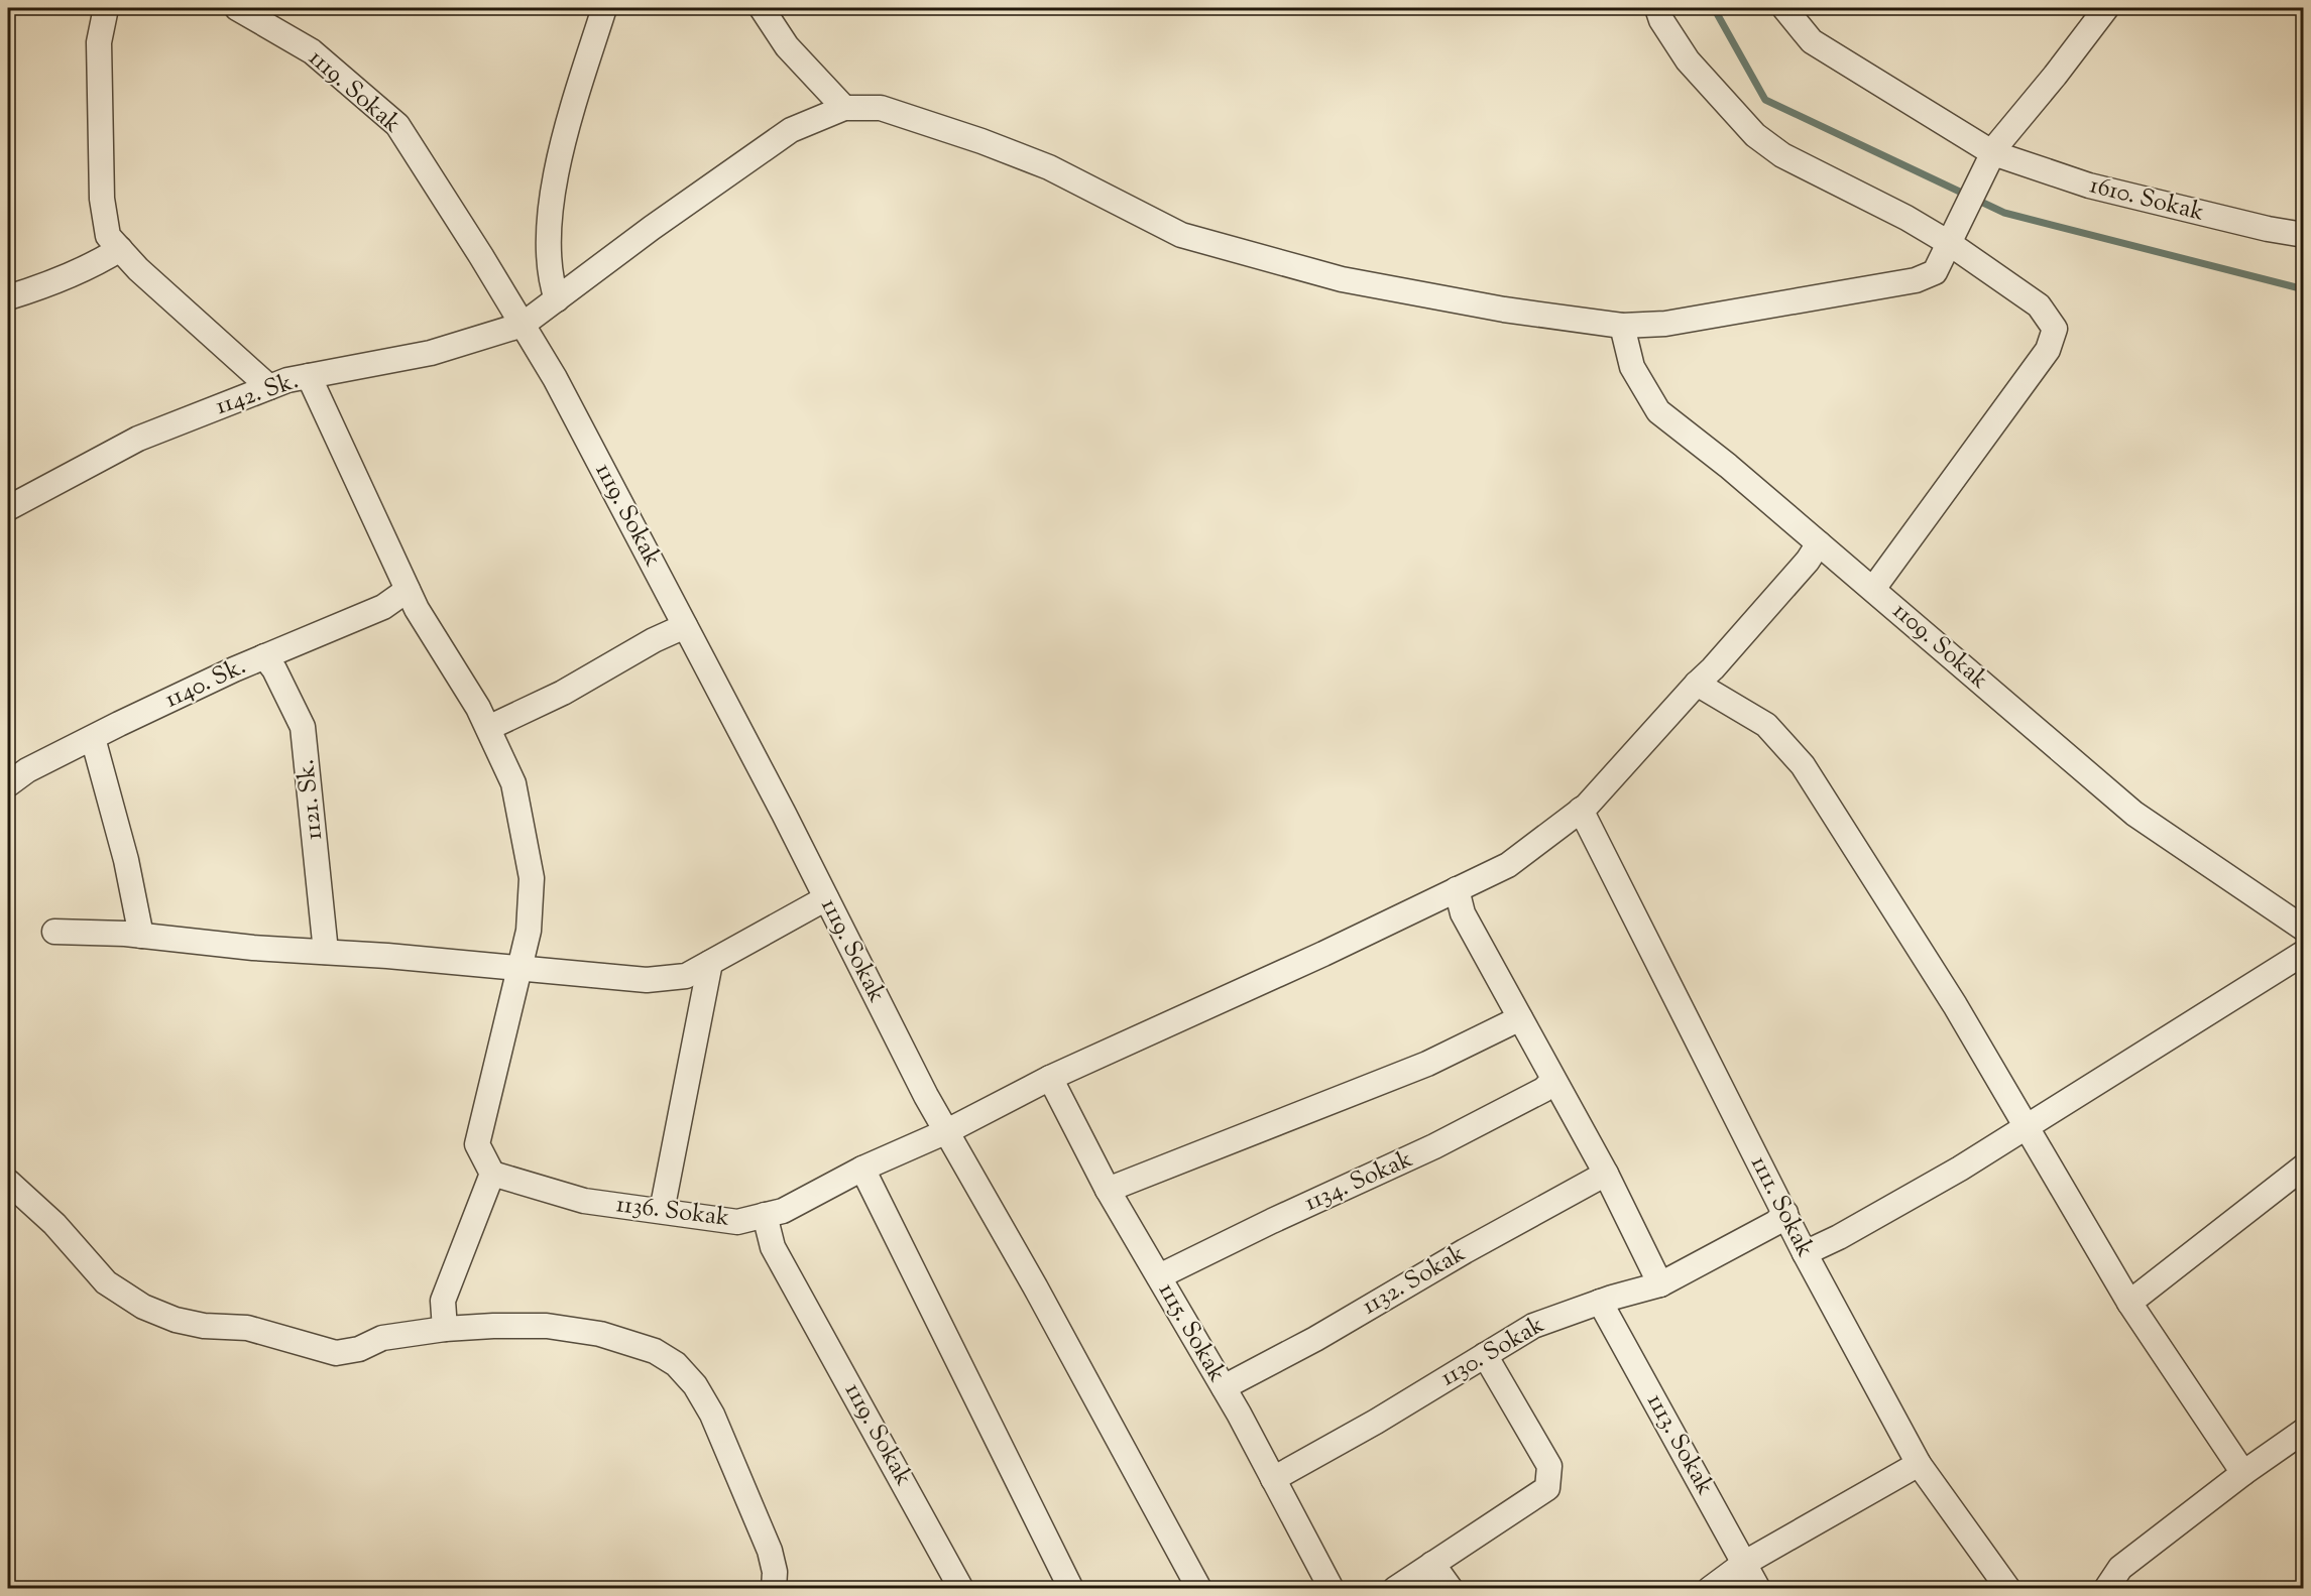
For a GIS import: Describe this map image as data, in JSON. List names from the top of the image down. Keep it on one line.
{"streets":{"street":["1119. Sokak","1610. Sokak","1142. Sk.","1109. Sokak","1140. Sk.","1121. Sk.","1134. Sokak","1111. Sokak","1136. Sokak","1132. Sokak","1115. Sokak","1130. Sokak","1113. Sokak"]},"crossings":[["1119. Sokak","1142. Sk."],["1119. Sokak","1136. Sokak"],["1109. Sokak","1136. Sokak"],["1140. Sk.","1121. Sk."],["1134. Sokak","1115. Sokak"],["1111. Sokak","1136. Sokak"],["1111. Sokak","1130. Sokak"],["1136. Sokak","1115. Sokak"],["1132. Sokak","1115. Sokak"],["1115. Sokak","1130. Sokak"],["1130. Sokak","1113. Sokak"]]}
